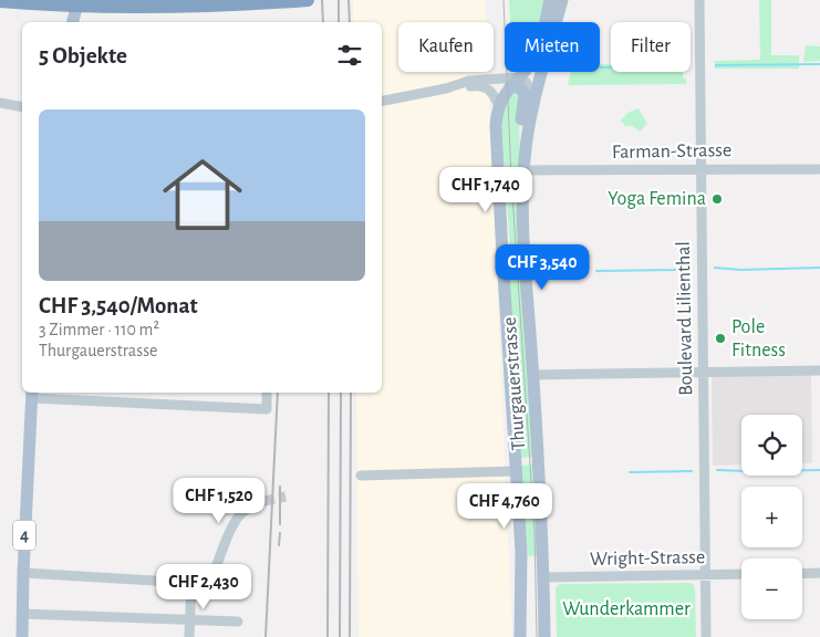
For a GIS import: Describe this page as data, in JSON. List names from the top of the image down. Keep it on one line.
{"streets":{"main road":["Thurgauerstrasse","4"],"street":["Farman-Strasse","Boulevard Lilienthal","Wright-Strasse"]},"crossings":[["Farman-Strasse","Boulevard Lilienthal"],["Farman-Strasse","Thurgauerstrasse"],["Boulevard Lilienthal","Wright-Strasse"],["Thurgauerstrasse","Wright-Strasse"]],"parks":["Wunderkammer"],"places":["Yoga Femina","Pole Fitness"],"page":{"chip":["Kaufen","Mieten","Filter"],"heading":"5 Objekte","list":[{"name":"CHF 3,540/Monat","note":"3 Zimmer · 110 m² · Thurgauerstrasse"}],"price":["CHF 1,740","CHF 3,540","CHF 1,520","CHF 4,760","CHF 2,430"],"map_buttons":["+","−"]}}
